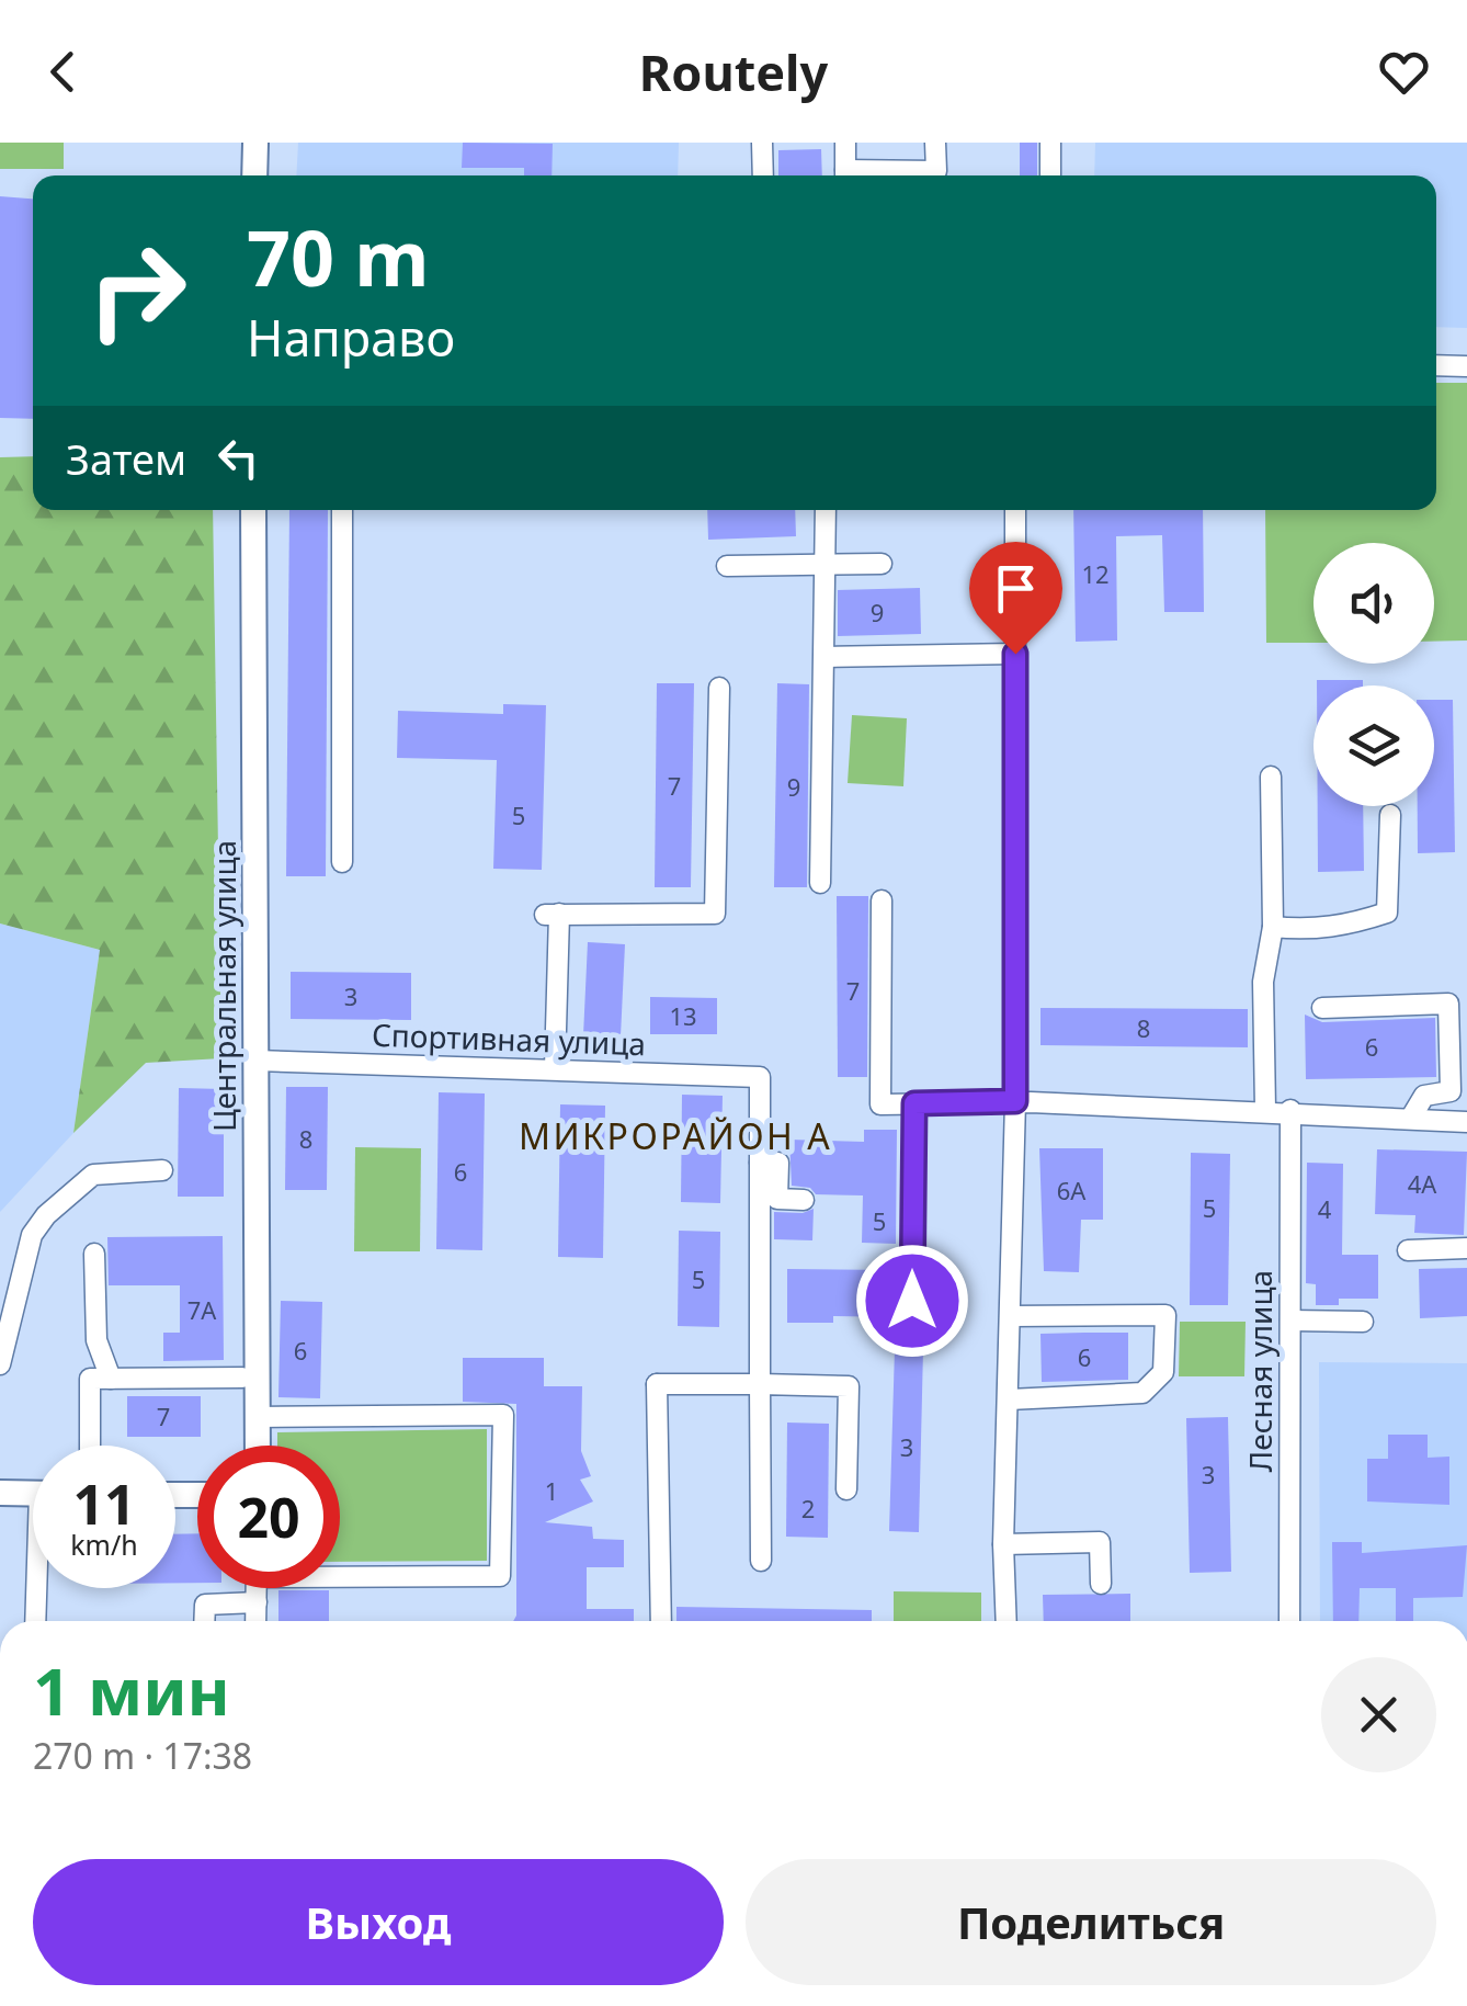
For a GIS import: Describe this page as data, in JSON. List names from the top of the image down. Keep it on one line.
{"streets":{"main road":["Центральная улица"],"street":["Спортивная улица","Лесная улица"]},"crossings":[["Центральная улица","Спортивная улица"]],"districts":["МИКРОРАЙОН А"],"house_numbers":["12","9","7","9","5","7","3","13","8","6","8","6","4А","6А","5","4","5","5","7А","6","6","7","3","3","1","2"],"page":{"header":"Routely","turn":["70 m","Направо"],"then":"Затем","speed":"11 km/h","limit":"20","heading":["1 мин","270 m · 17:38"],"buttons":["Выход","Поделиться"]}}
